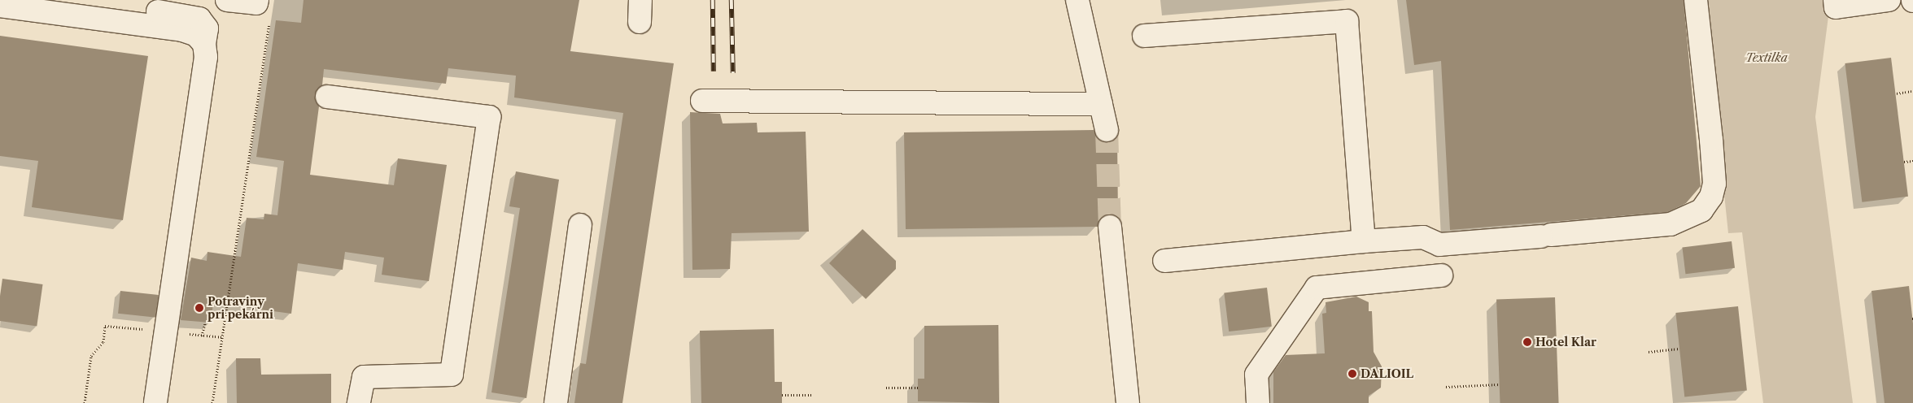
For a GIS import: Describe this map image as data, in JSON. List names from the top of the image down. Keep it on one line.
{"parks":["Textilka"],"places":["Potraviny pri pekárni","Hotel Klar","DALIOIL"]}
